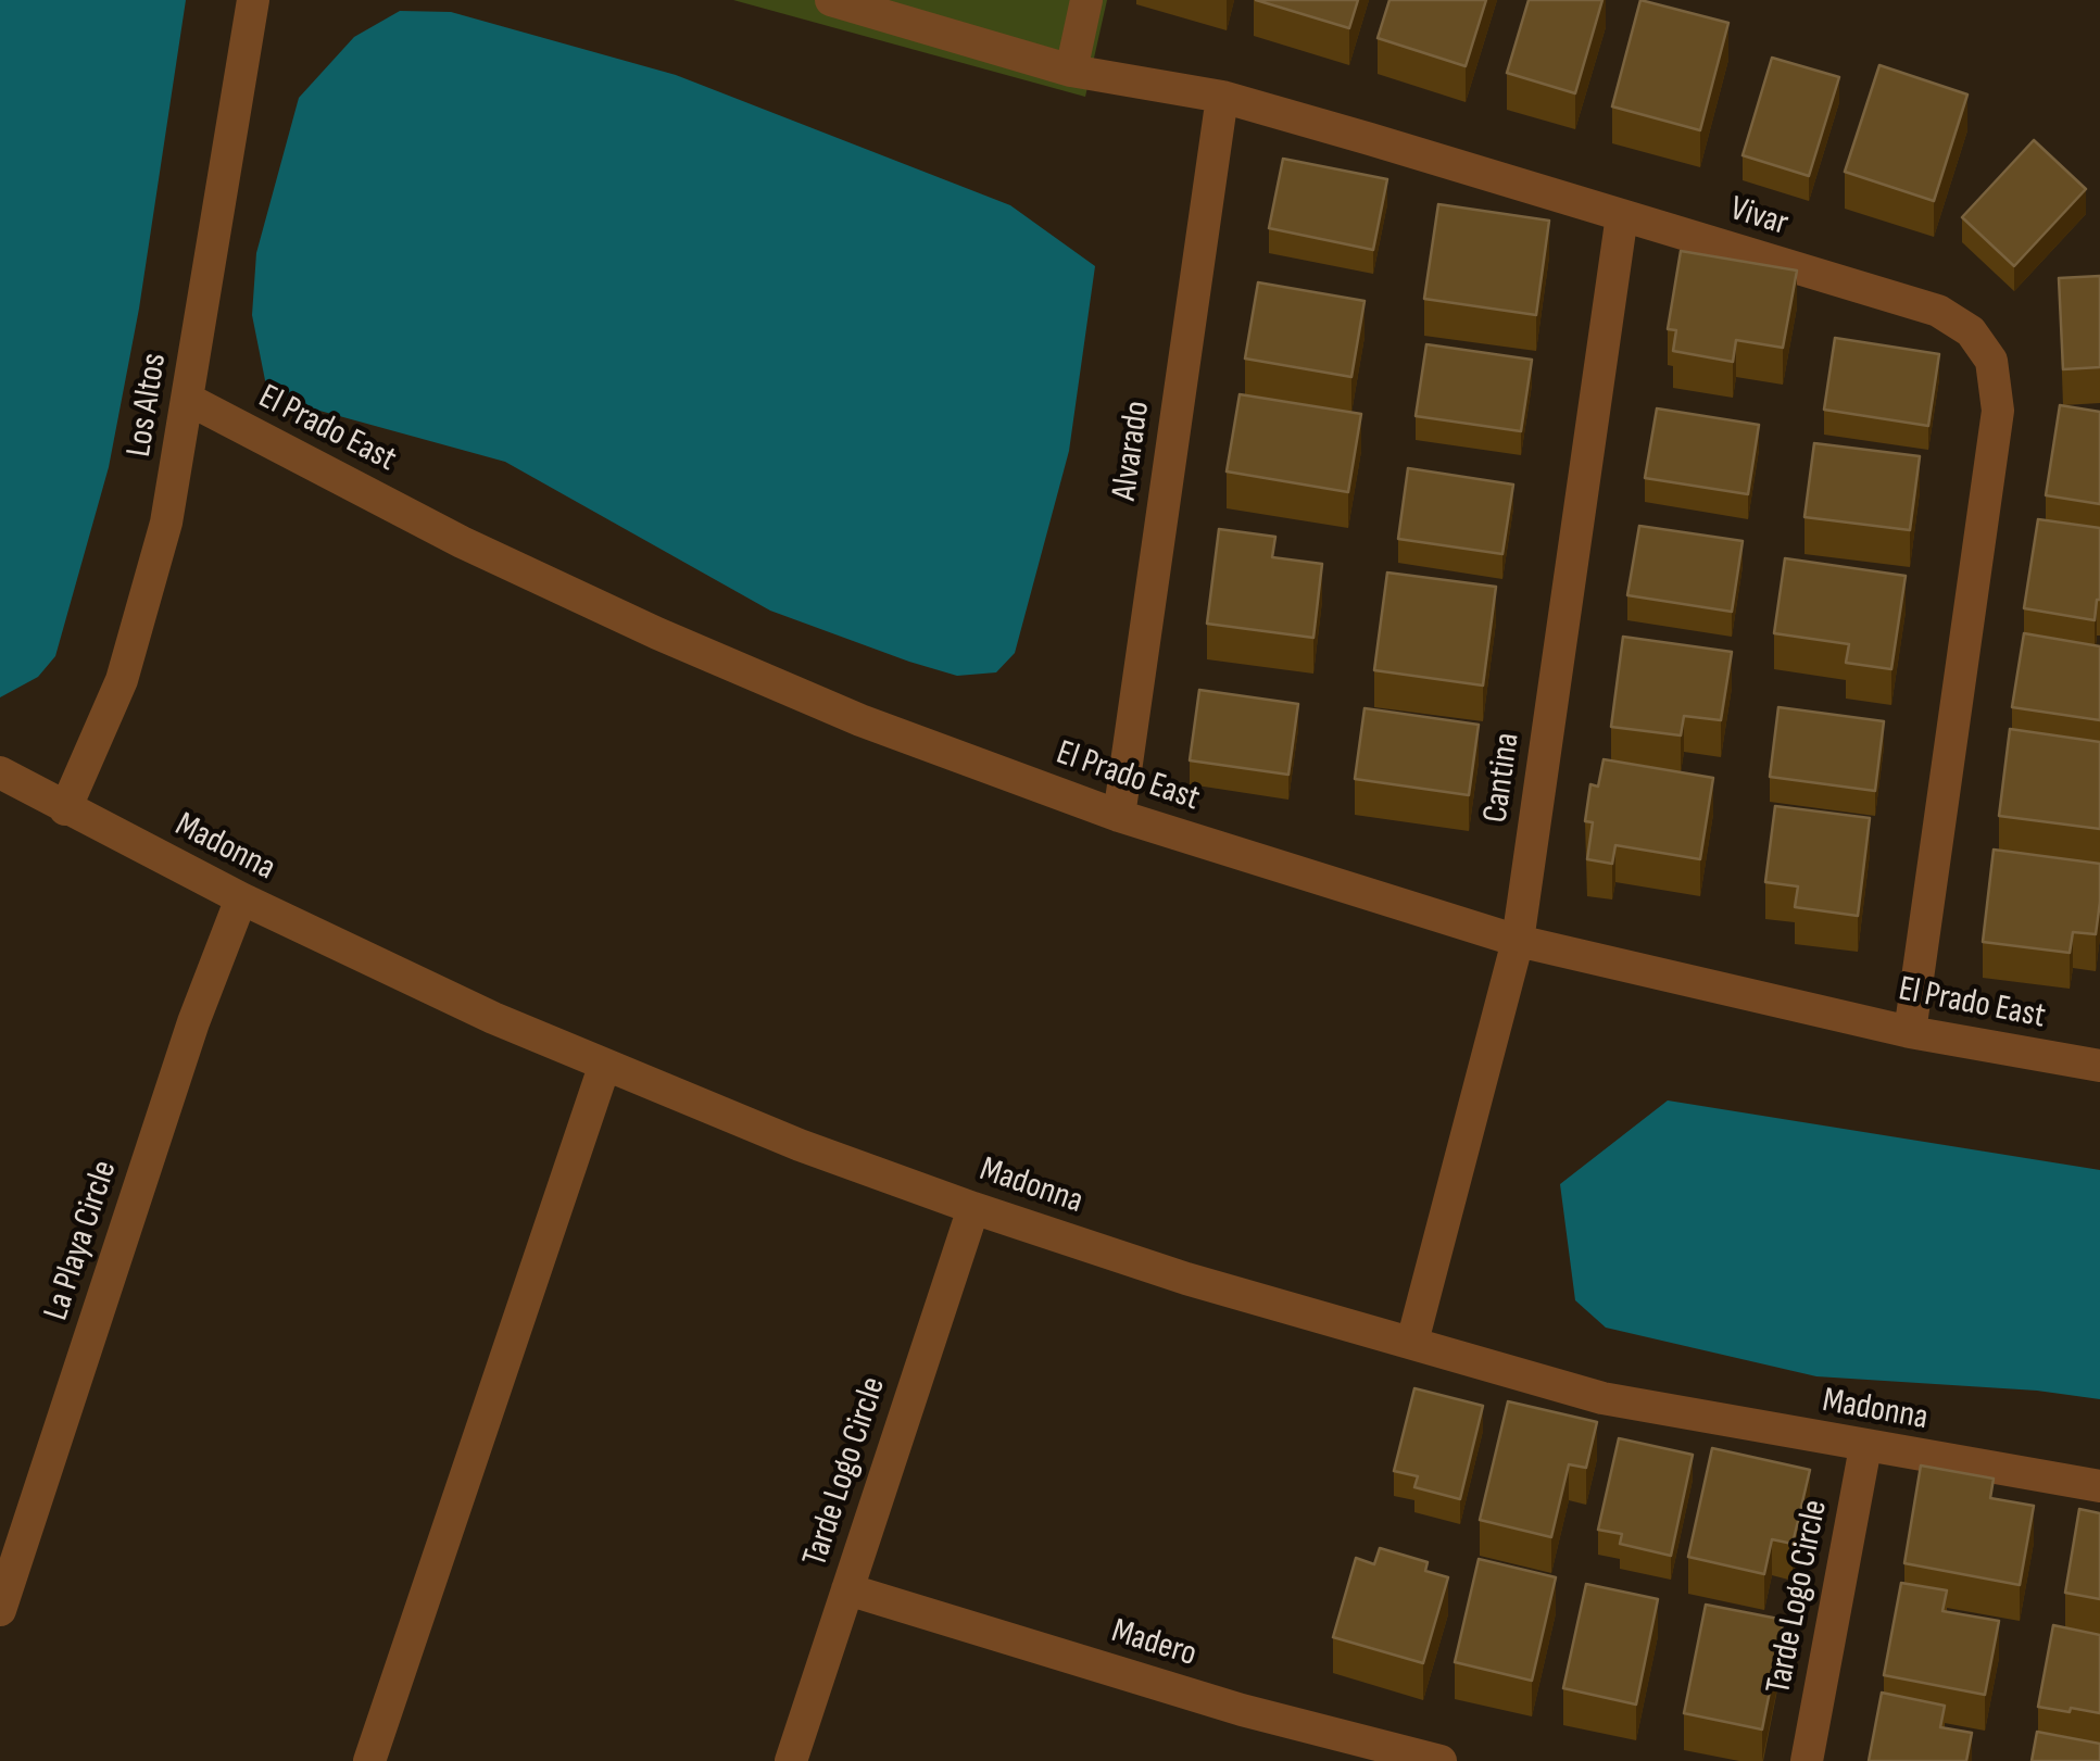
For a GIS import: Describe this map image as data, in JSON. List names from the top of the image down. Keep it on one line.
{"streets":{"street":["Vivar","Los Altos","El Prado East","Alvarado","Cantina","Madonna","La Playa Circle","Tarde Logo Circle","Madero"]},"crossings":[["Vivar","El Prado East"],["Vivar","Alvarado"],["Vivar","Cantina"],["Los Altos","El Prado East"],["Los Altos","Madonna"],["El Prado East","Alvarado"],["El Prado East","Cantina"],["Cantina","Madonna"],["Madonna","La Playa Circle"],["Madonna","Tarde Logo Circle"],["Tarde Logo Circle","Madero"]]}
